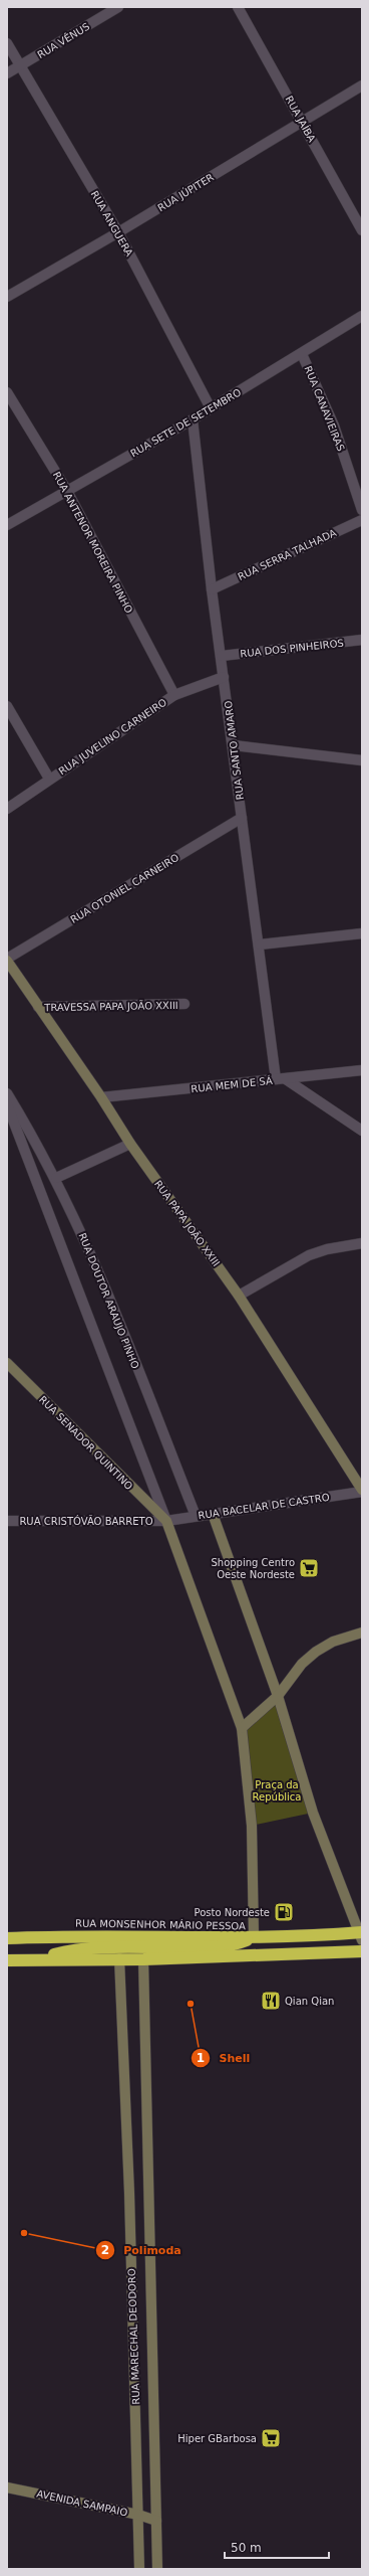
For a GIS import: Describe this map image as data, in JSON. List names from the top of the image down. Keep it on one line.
{"streets":{"highway":["RUA MONSENHOR MÁRIO PESSOA"],"street":["RUA VÊNUS","RUA JAÍBA","RUA JÚPITER","RUA ANGUERA","RUA CANAVIEIRAS","RUA SETE DE SETEMBRO","RUA ANTENOR MOREIRA PINHO","RUA SERRA TALHADA","RUA DOS PINHEIROS","RUA JUVELINO CARNEIRO","RUA SANTO AMARO","RUA OTONIEL CARNEIRO","TRAVESSA PAPA JOÃO XXIII","RUA MEM DE SÁ","RUA PAPA JOÃO XXIII","RUA DOUTOR ARAUJO PINHO","RUA SENADOR QUINTINO","RUA BACELAR DE CASTRO","RUA CRISTÓVÃO BARRETO","RUA MARECHAL DEODORO","AVENIDA SAMPAIO"]},"crossings":[["RUA VÊNUS","RUA ANGUERA"],["RUA JAÍBA","RUA JÚPITER"],["RUA JÚPITER","RUA ANGUERA"],["RUA ANGUERA","RUA SETE DE SETEMBRO"],["RUA CANAVIEIRAS","RUA SETE DE SETEMBRO"],["RUA SETE DE SETEMBRO","RUA ANTENOR MOREIRA PINHO"],["RUA SETE DE SETEMBRO","RUA SANTO AMARO"],["RUA ANTENOR MOREIRA PINHO","RUA JUVELINO CARNEIRO"],["RUA SERRA TALHADA","RUA SANTO AMARO"],["RUA DOS PINHEIROS","RUA SANTO AMARO"],["RUA JUVELINO CARNEIRO","RUA SANTO AMARO"],["RUA SANTO AMARO","RUA OTONIEL CARNEIRO"],["RUA SANTO AMARO","RUA MEM DE SÁ"],["RUA OTONIEL CARNEIRO","RUA PAPA JOÃO XXIII"],["TRAVESSA PAPA JOÃO XXIII","RUA PAPA JOÃO XXIII"],["RUA MEM DE SÁ","RUA PAPA JOÃO XXIII"],["RUA PAPA JOÃO XXIII","RUA BACELAR DE CASTRO"],["RUA DOUTOR ARAUJO PINHO","RUA BACELAR DE CASTRO"],["RUA SENADOR QUINTINO","RUA BACELAR DE CASTRO"],["RUA SENADOR QUINTINO","RUA CRISTÓVÃO BARRETO"],["RUA BACELAR DE CASTRO","RUA CRISTÓVÃO BARRETO"],["RUA MARECHAL DEODORO","AVENIDA SAMPAIO"]],"parks":["Praça da República"],"places":{"supermarket":["Shopping Centro Oeste Nordeste","Hiper GBarbosa"],"fuel station":["Posto Nordeste"],"restaurant":["Qian Qian"],"other":["Shell","Polimoda"]},"scale_bar":"50 m"}
